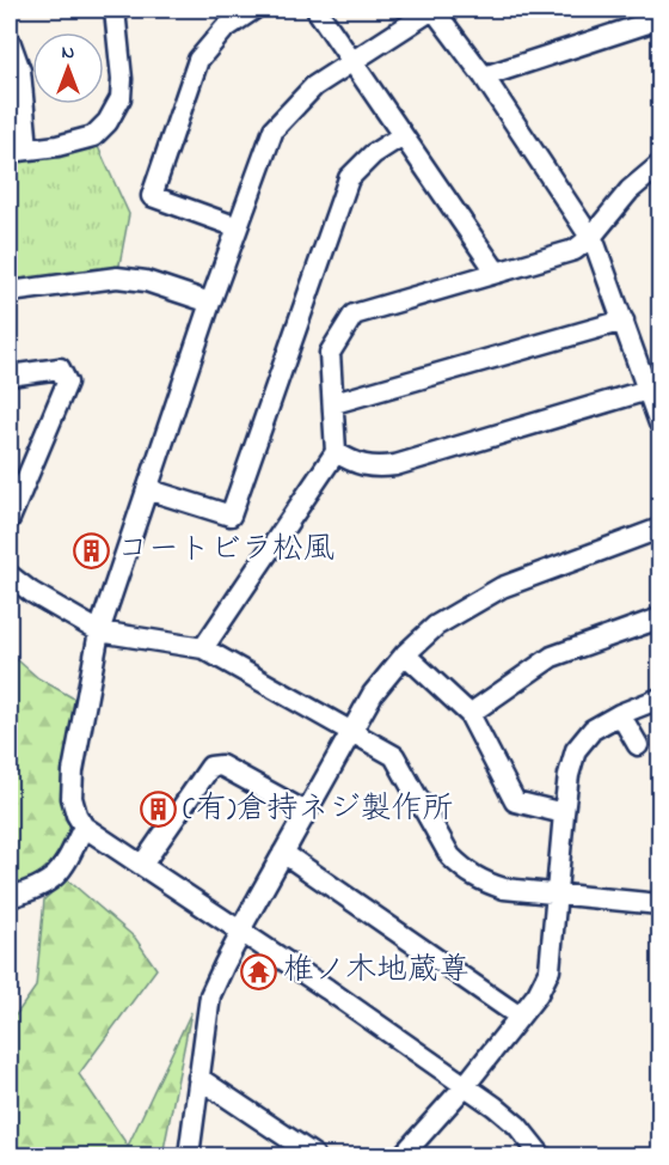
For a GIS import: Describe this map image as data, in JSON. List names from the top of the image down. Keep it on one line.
{"places":{"building":["コートビラ松風","(有)倉持ネジ製作所"],"temple":["椎ノ木地蔵尊"]},"north":"top"}
